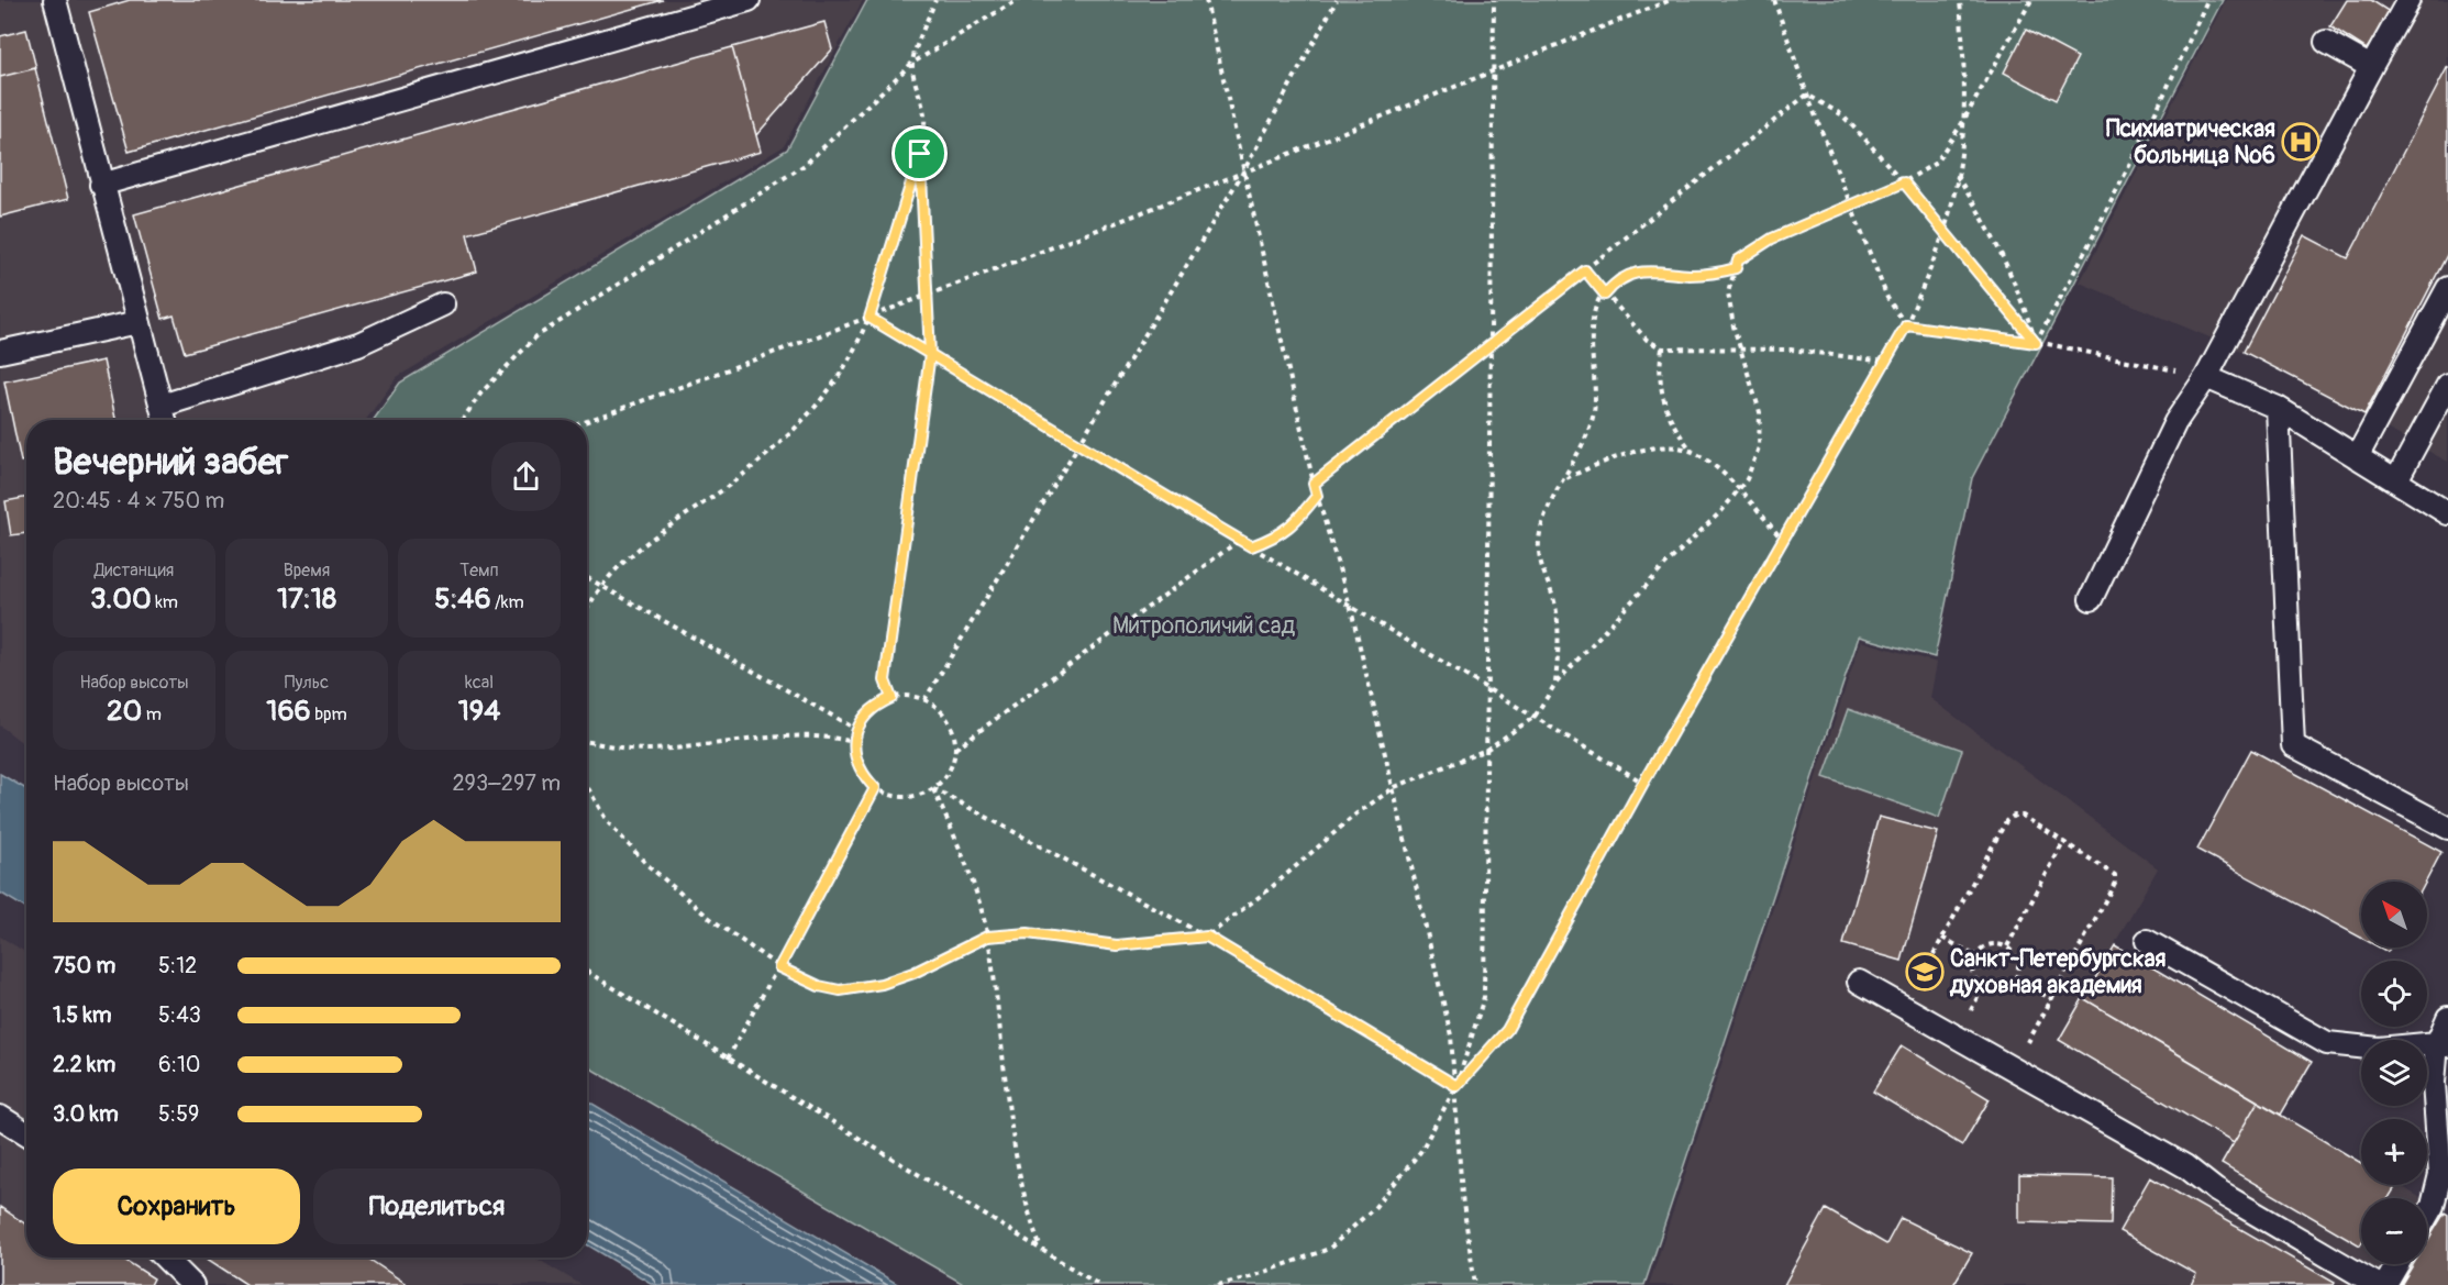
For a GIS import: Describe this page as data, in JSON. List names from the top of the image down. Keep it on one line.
{"parks":["Митрополичий сад"],"places":{"hospital":["Психиатрическая больница №6"],"school or university":["Санкт-Петербургская духовная академия"]},"north":"top left","page":{"heading":["Вечерний забег","20:45 · 4 × 750 m"],"stats":[["Дистанция","3.00 km"],["Время","17:18"],["Темп","5:46 /km"],["Набор высоты","20 m"],["Пульс","166 bpm"],["kcal","194"]],"chart":["Набор высоты","293–297 m"],"map_buttons":["+","−"],"list":[{"name":"750 m","note":"5:12"},{"name":"1.5 km","note":"5:43"},{"name":"2.2 km","note":"6:10"},{"name":"3.0 km","note":"5:59"}],"buttons":["Сохранить","Поделиться"]}}
